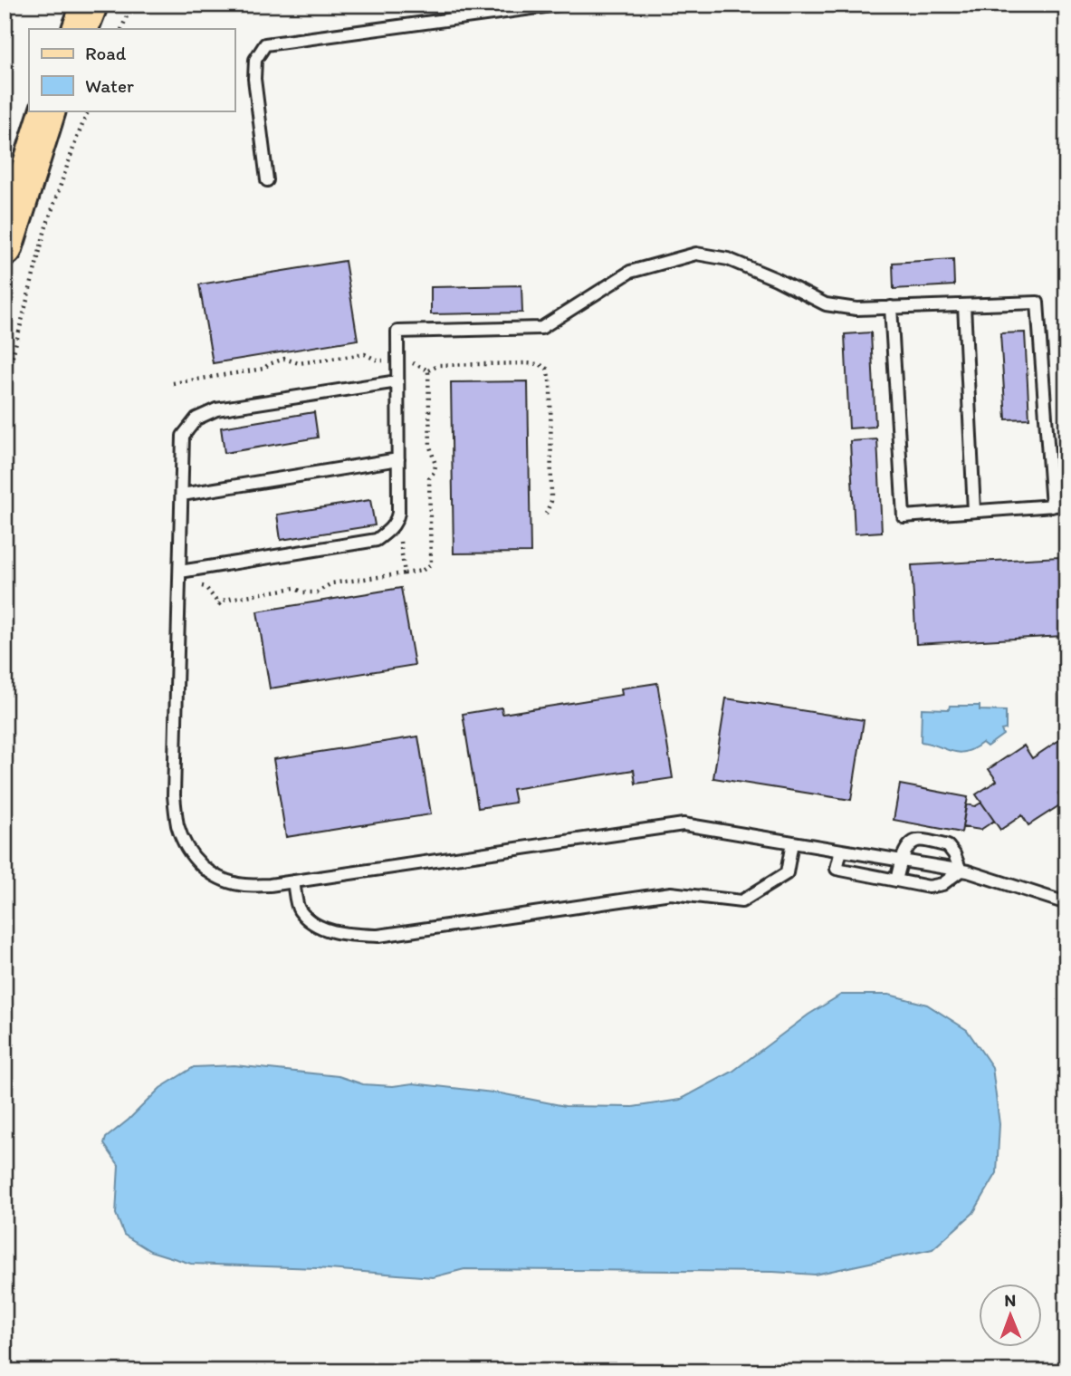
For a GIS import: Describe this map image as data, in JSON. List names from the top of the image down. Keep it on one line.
{"legend":["Road","Water"],"north":"top"}
